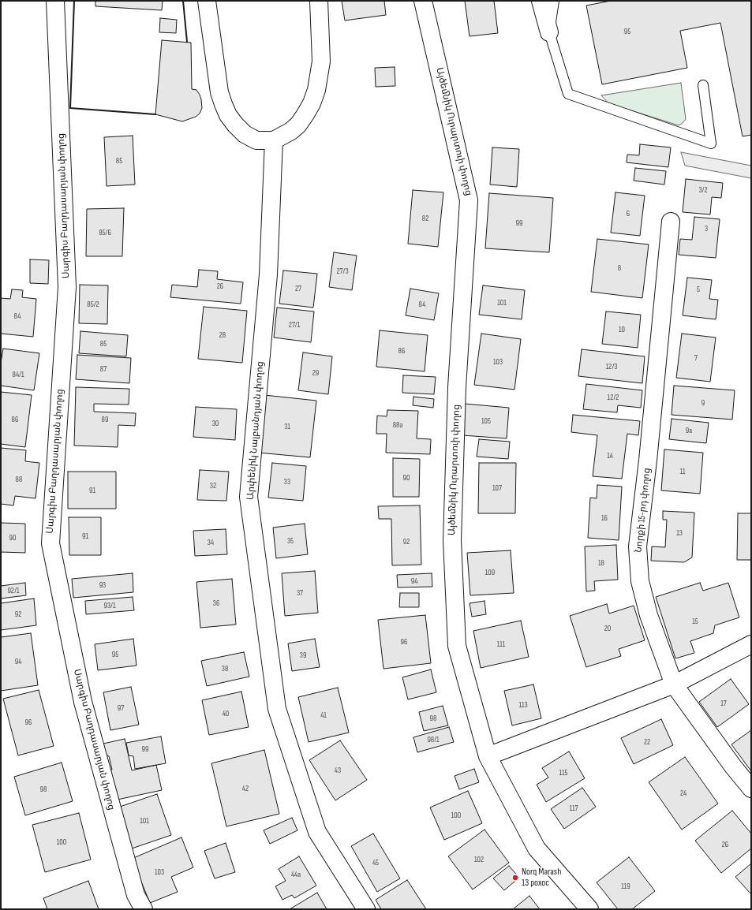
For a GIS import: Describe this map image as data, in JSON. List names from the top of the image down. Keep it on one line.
{"streets":{"street":["Այծեմնիկ Ուրարտուի փողոց","Սարգիս Բաղդասարյան փողոց","Արփենիկ Նալբանդյան փողոց","Նորքի 15-րդ փողոց"]},"places":["Norq Marash 13 poxoc"],"house_numbers":["95","85","3/2","6","82","99","3","85/6","8","27/3","26","27","5","101","85/2","84","84","27/1","10","28","85","86","7","103","12/3","87","29","84/1","12/2","9","86","89","105","30","88a","31","9a","14","11","90","88","33","32","107","91","16","13","91","90","35","92","34","18","109","94","93","92/1","37","36","93/1","92","15","20","96","111","95","39","94","38","17","113","97","40","41","98","96","98/1","22","99","43","115","42","98","24","117","100","101","100","26","102","45","103","44a","119"]}
